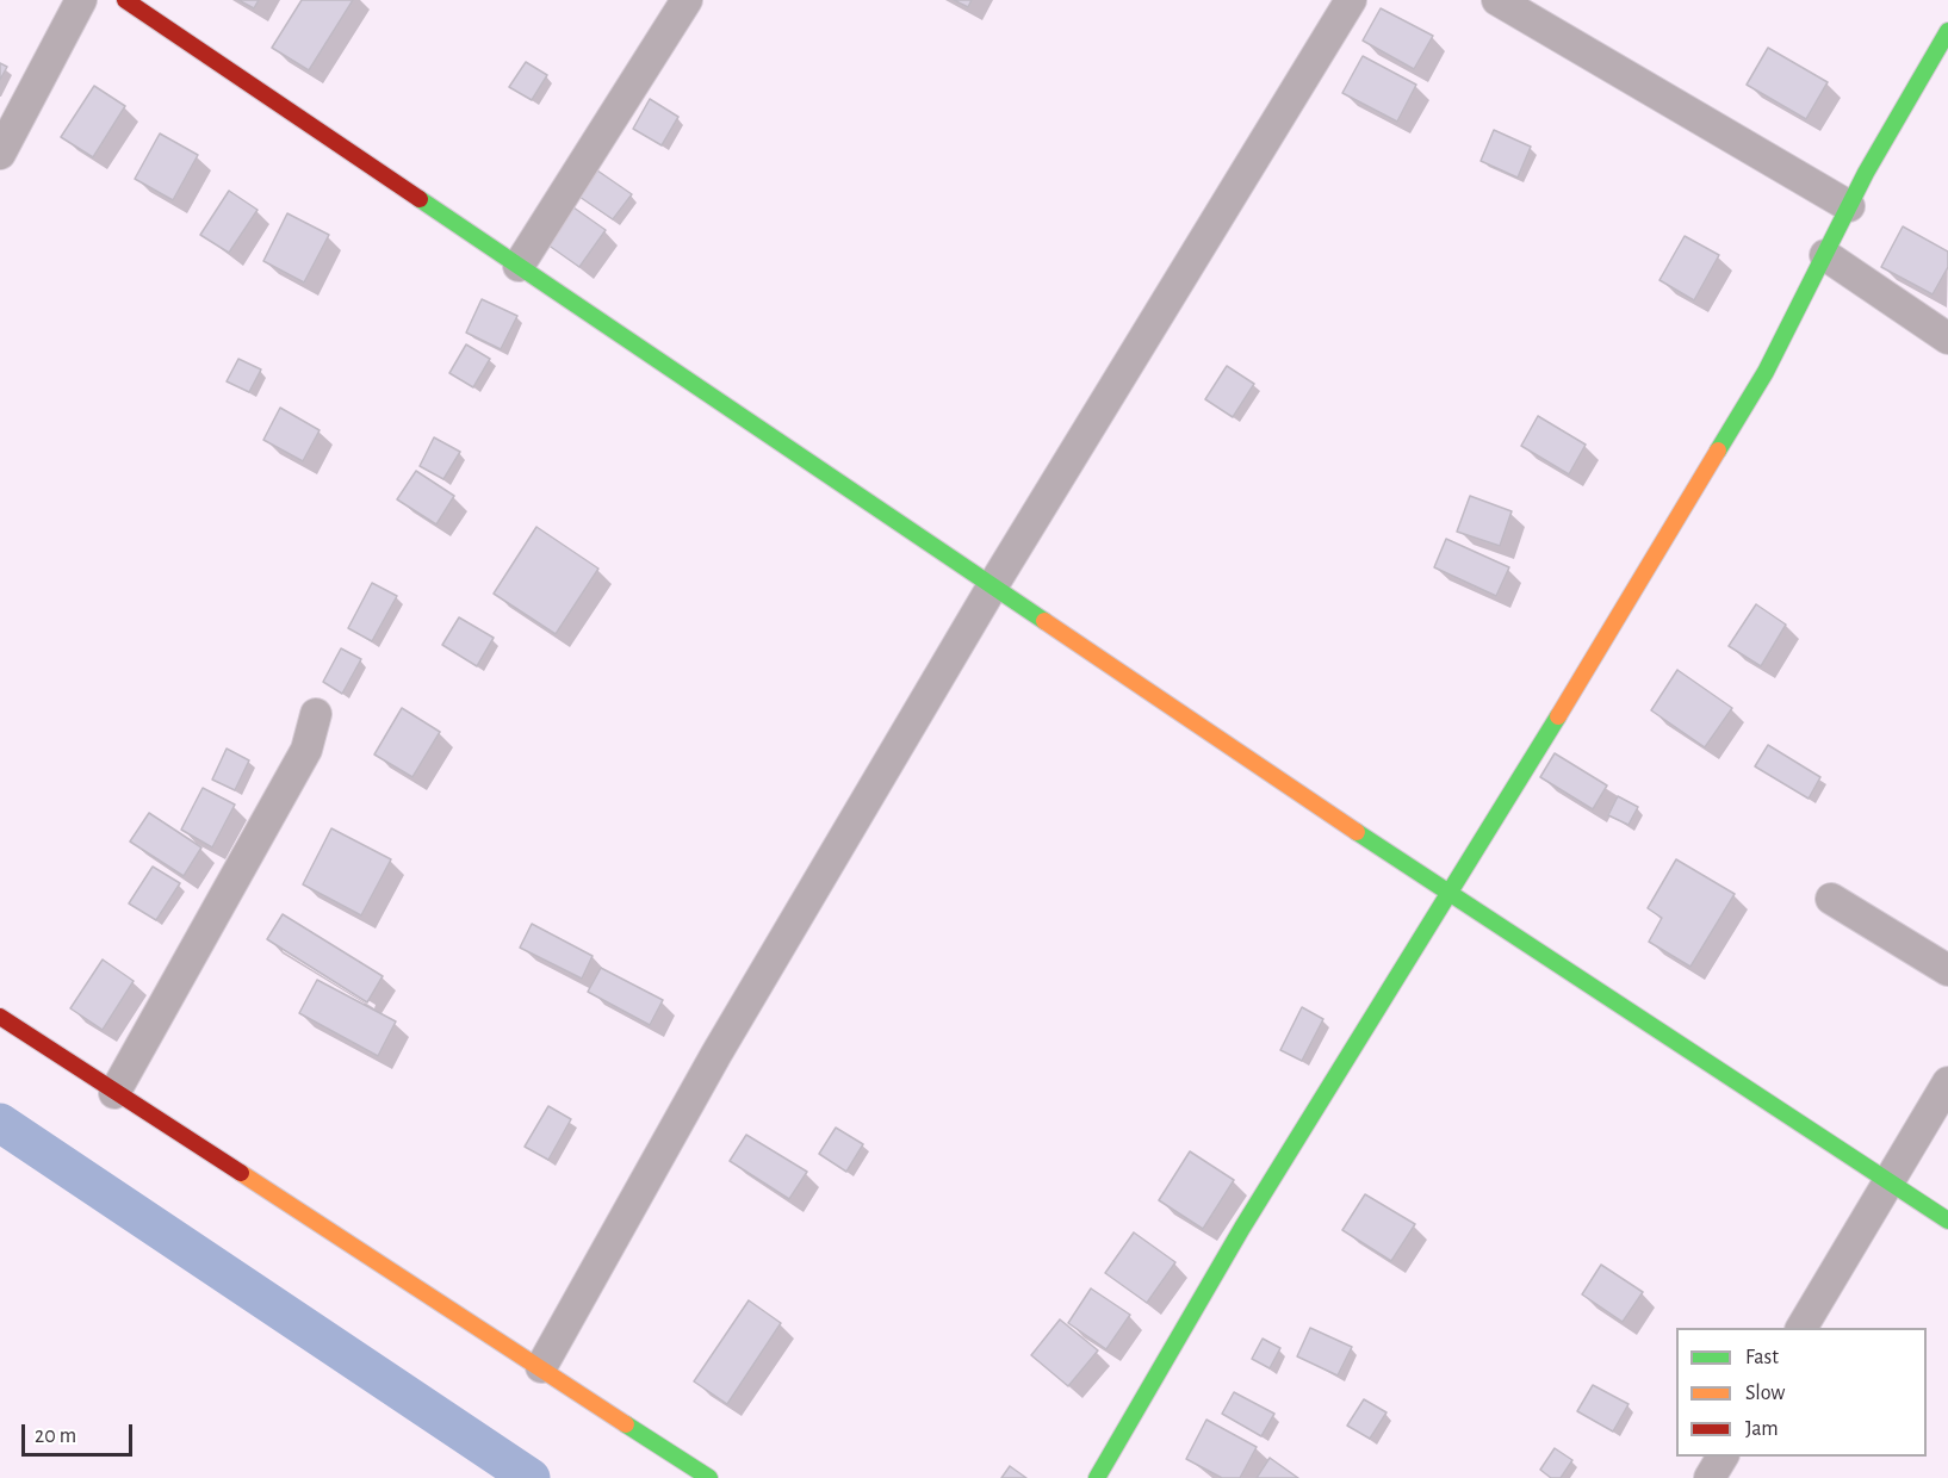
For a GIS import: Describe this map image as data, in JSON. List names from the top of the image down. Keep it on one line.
{"legend":["Fast","Slow","Jam"],"scale_bar":"20 m"}
